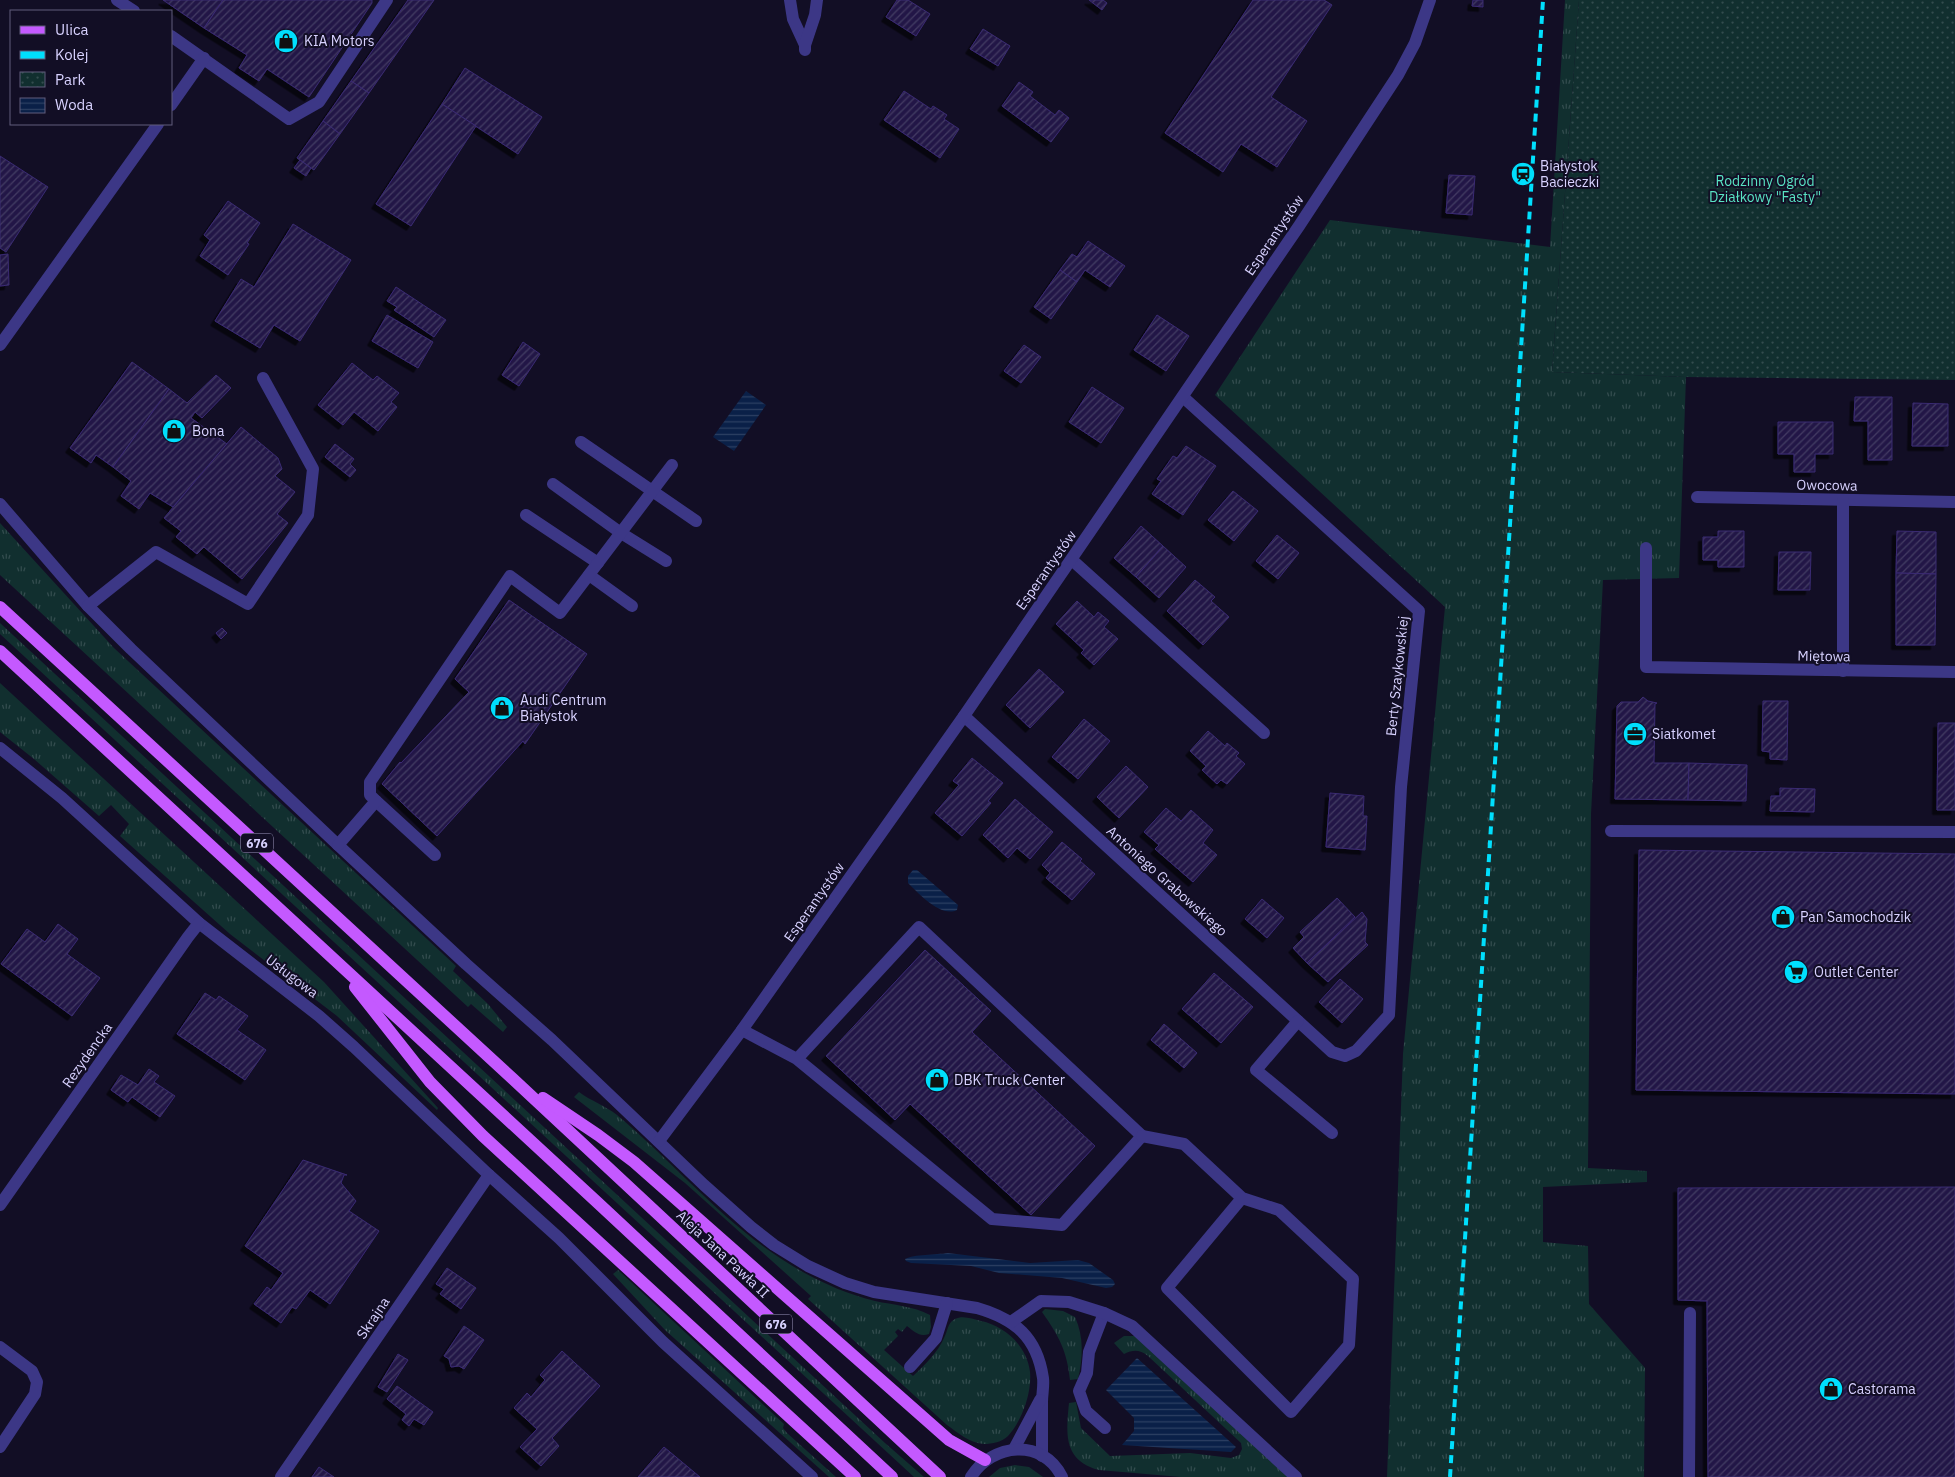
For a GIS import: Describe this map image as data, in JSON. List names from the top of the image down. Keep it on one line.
{"streets":{"main road":["676","Aleja Jana Pawła II"],"street":["Esperantystów","Owocowa","Miętowa","Berty Szaykowskiej","Antoniego Grabowskiego","Usługowa","Rezydencka","Skrajna"]},"crossings":[["Esperantystów","Berty Szaykowskiej"],["Esperantystów","Antoniego Grabowskiego"],["Berty Szaykowskiej","Antoniego Grabowskiego"],["676","Aleja Jana Pawła II"],["Usługowa","Rezydencka"],["Usługowa","Skrajna"]],"parks":["Rodzinny Ogród Działkowy \"Fasty\""],"places":{"shop":["KIA Motors","Bona","Audi Centrum Białystok","Pan Samochodzik","DBK Truck Center","Castorama"],"station":["Białystok Bacieczki"],"office":["Siatkomet"],"supermarket":["Outlet Center"]},"legend":["Ulica","Kolej","Park","Woda"]}
